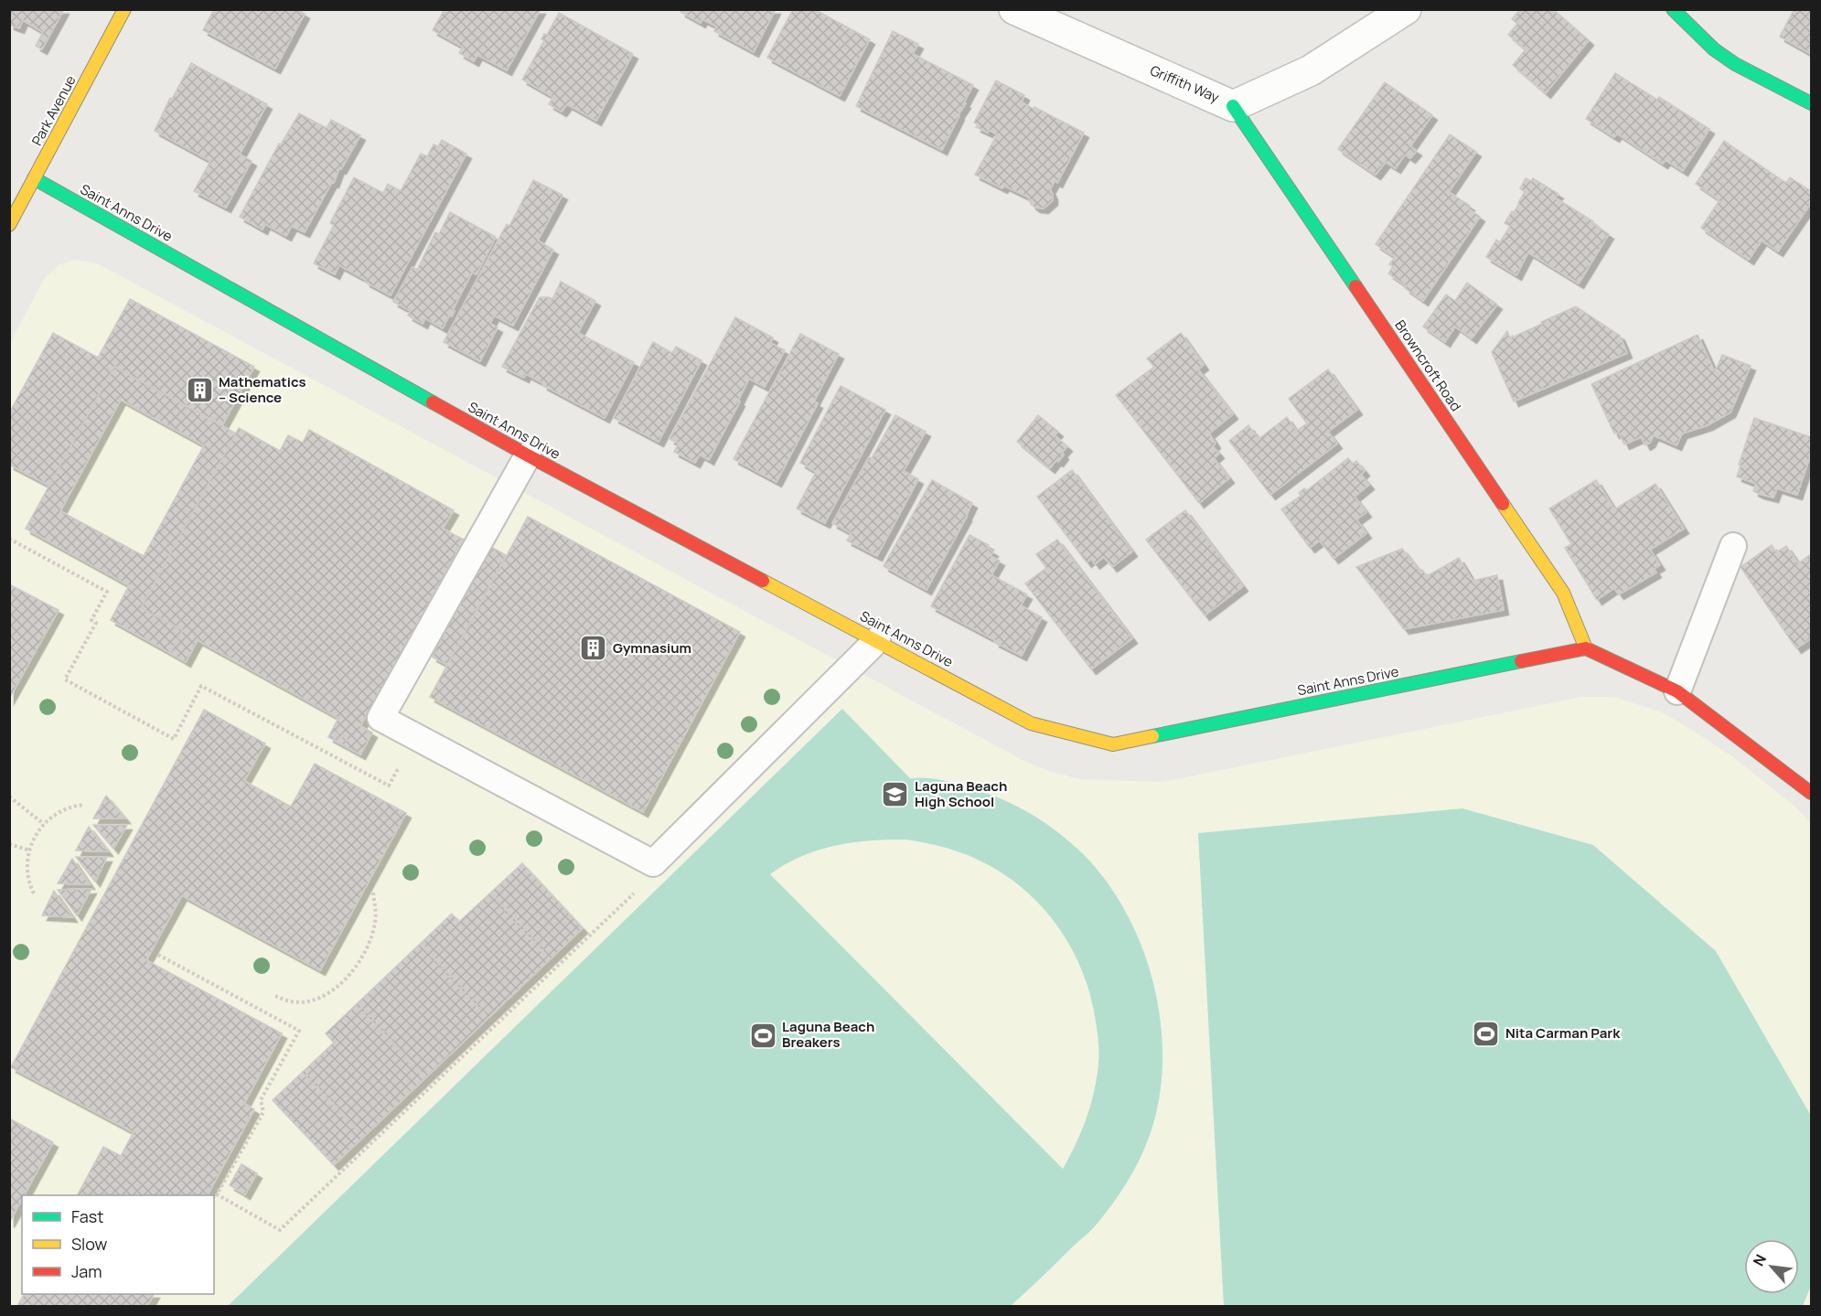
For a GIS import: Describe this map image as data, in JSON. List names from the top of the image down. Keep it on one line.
{"streets":{"street":["Griffith Way","Park Avenue","Saint Anns Drive","Browncroft Road"]},"crossings":[["Griffith Way","Browncroft Road"],["Park Avenue","Saint Anns Drive"],["Saint Anns Drive","Browncroft Road"]],"places":{"building":["Mathematics – Science","Gymnasium"],"school or university":["Laguna Beach High School"],"sports":["Nita Carman Park","Laguna Beach Breakers"]},"legend":["Fast","Slow","Jam"],"north":"top left"}
